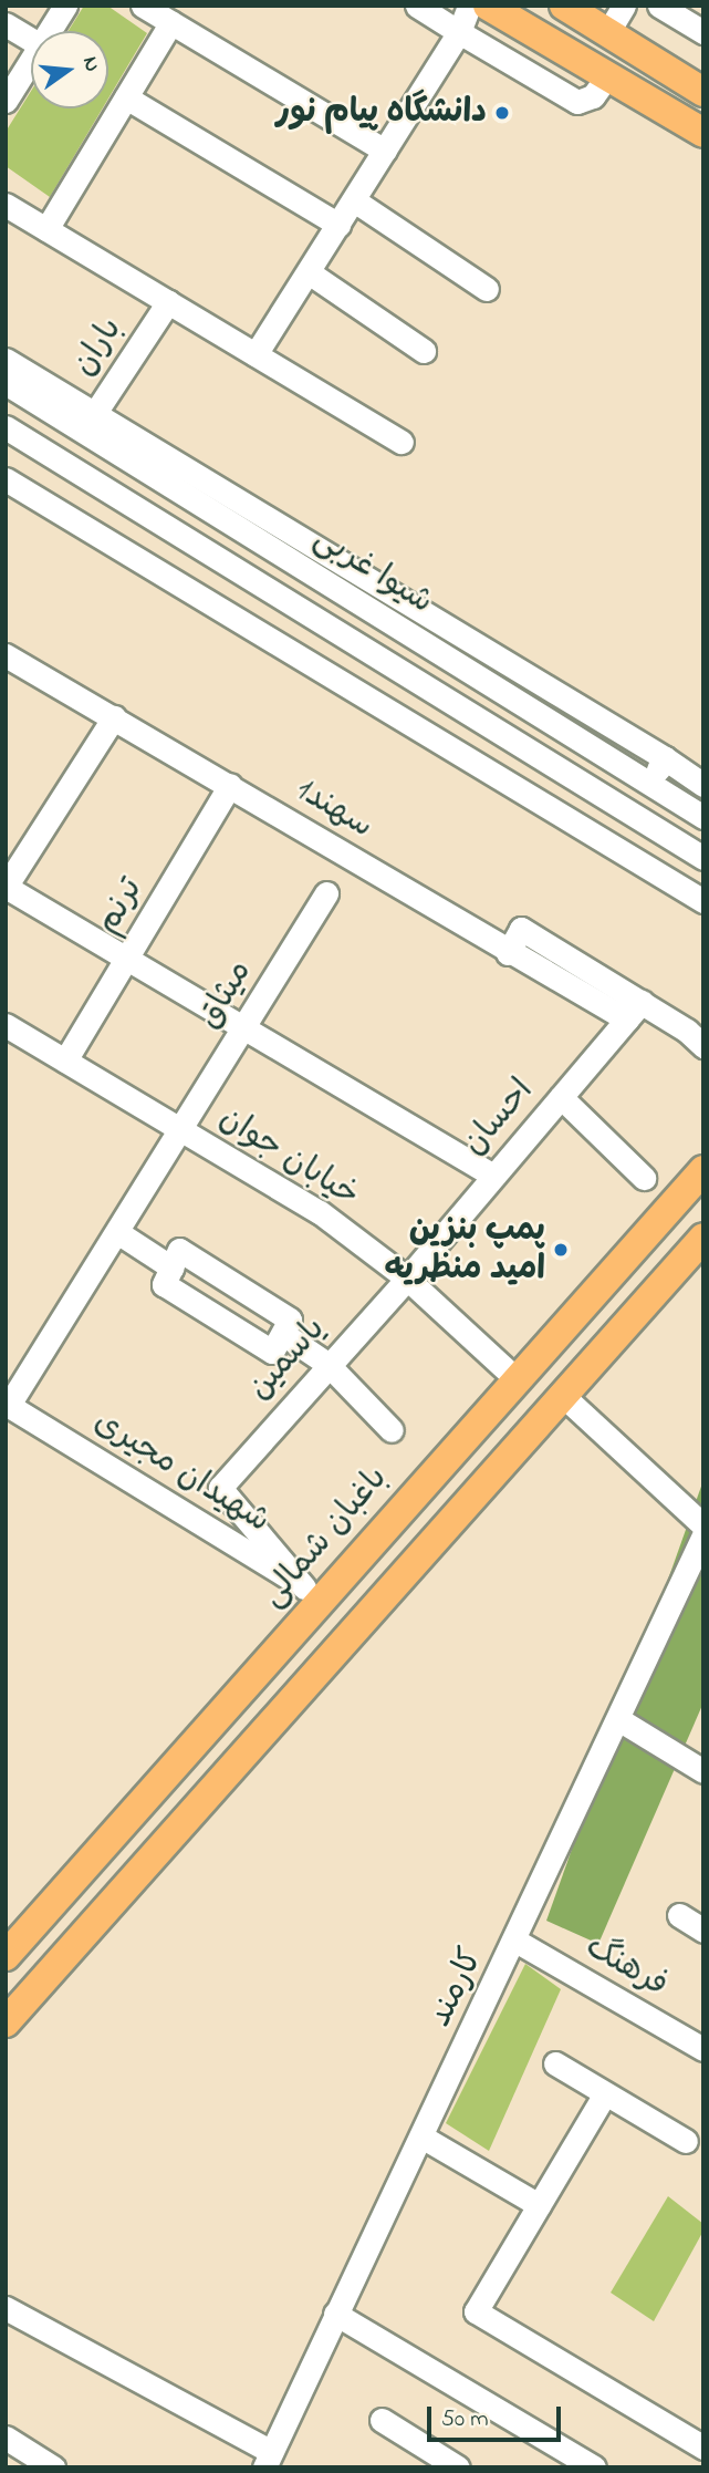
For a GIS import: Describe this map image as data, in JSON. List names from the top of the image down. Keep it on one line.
{"streets":{"main road":["باغبان شمالی"],"street":["باران","شیوا غربی","1سهند","ترنم","میثاق","احسان","خیابان جوان","یاسمین","شهیدان مجیری","فرهنگ","کارمند"]},"crossings":[["باران","شیوا غربی"],["1سهند","ترنم"],["1سهند","احسان"],["ترنم","خیابان جوان"],["میثاق","خیابان جوان"],["میثاق","شهیدان مجیری"],["احسان","خیابان جوان"],["احسان","یاسمین"],["خیابان جوان","یاسمین"],["خیابان جوان","باغبان شمالی"],["یاسمین","شهیدان مجیری"],["یاسمین","باغبان شمالی"],["شهیدان مجیری","باغبان شمالی"],["فرهنگ","کارمند"]],"places":["دانشگاه پیام نور","پمپ بنزین امید منظریه"],"scale_bar":"50 m","north":"right"}
